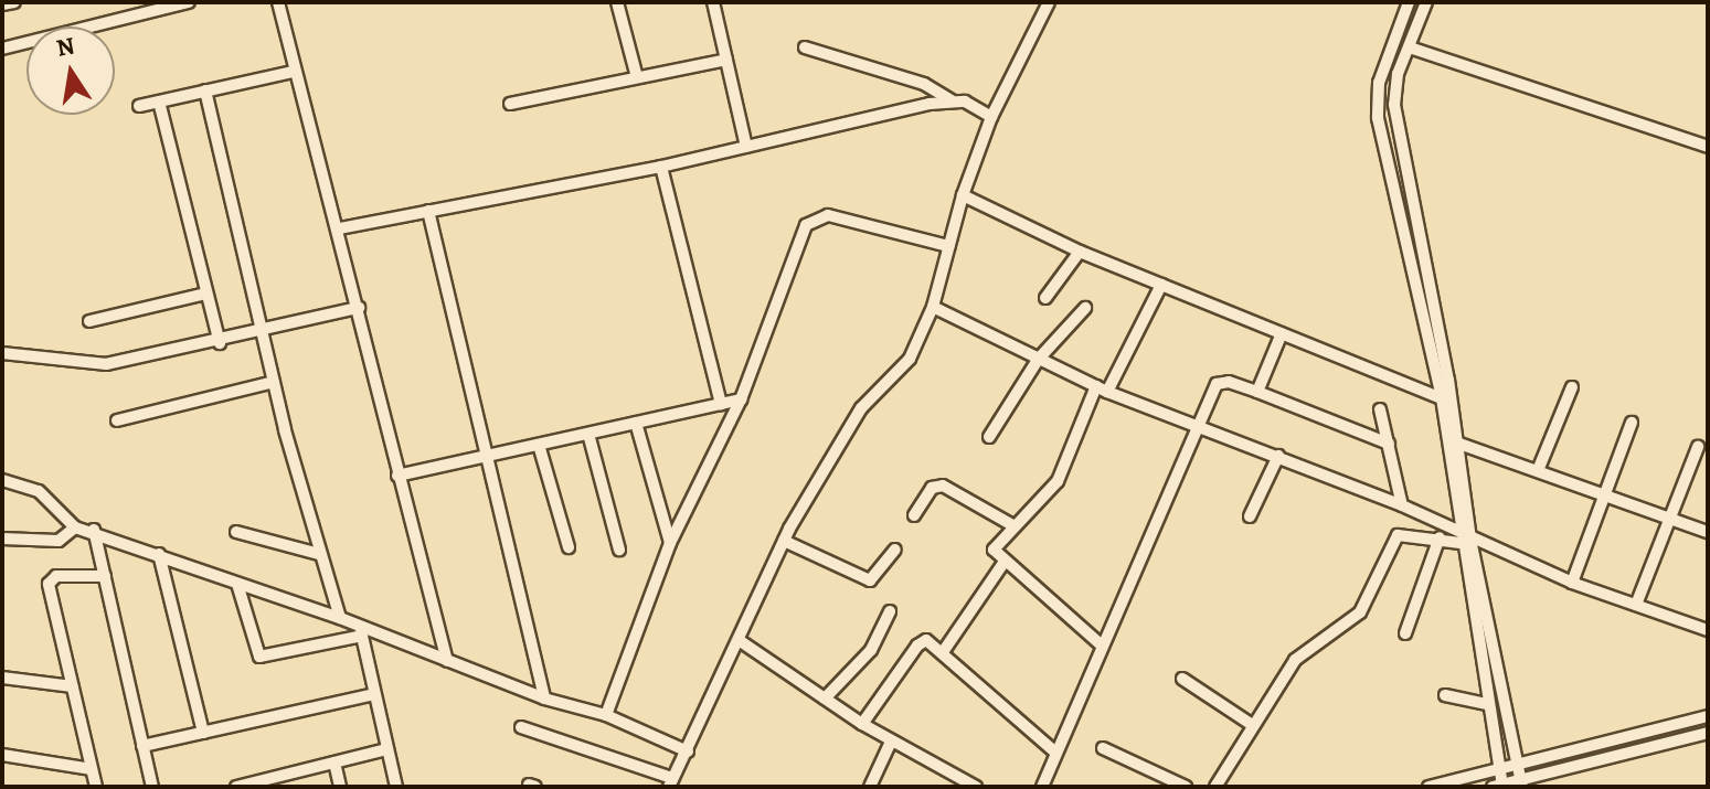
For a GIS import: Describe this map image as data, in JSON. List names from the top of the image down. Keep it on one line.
{"north":"top"}
